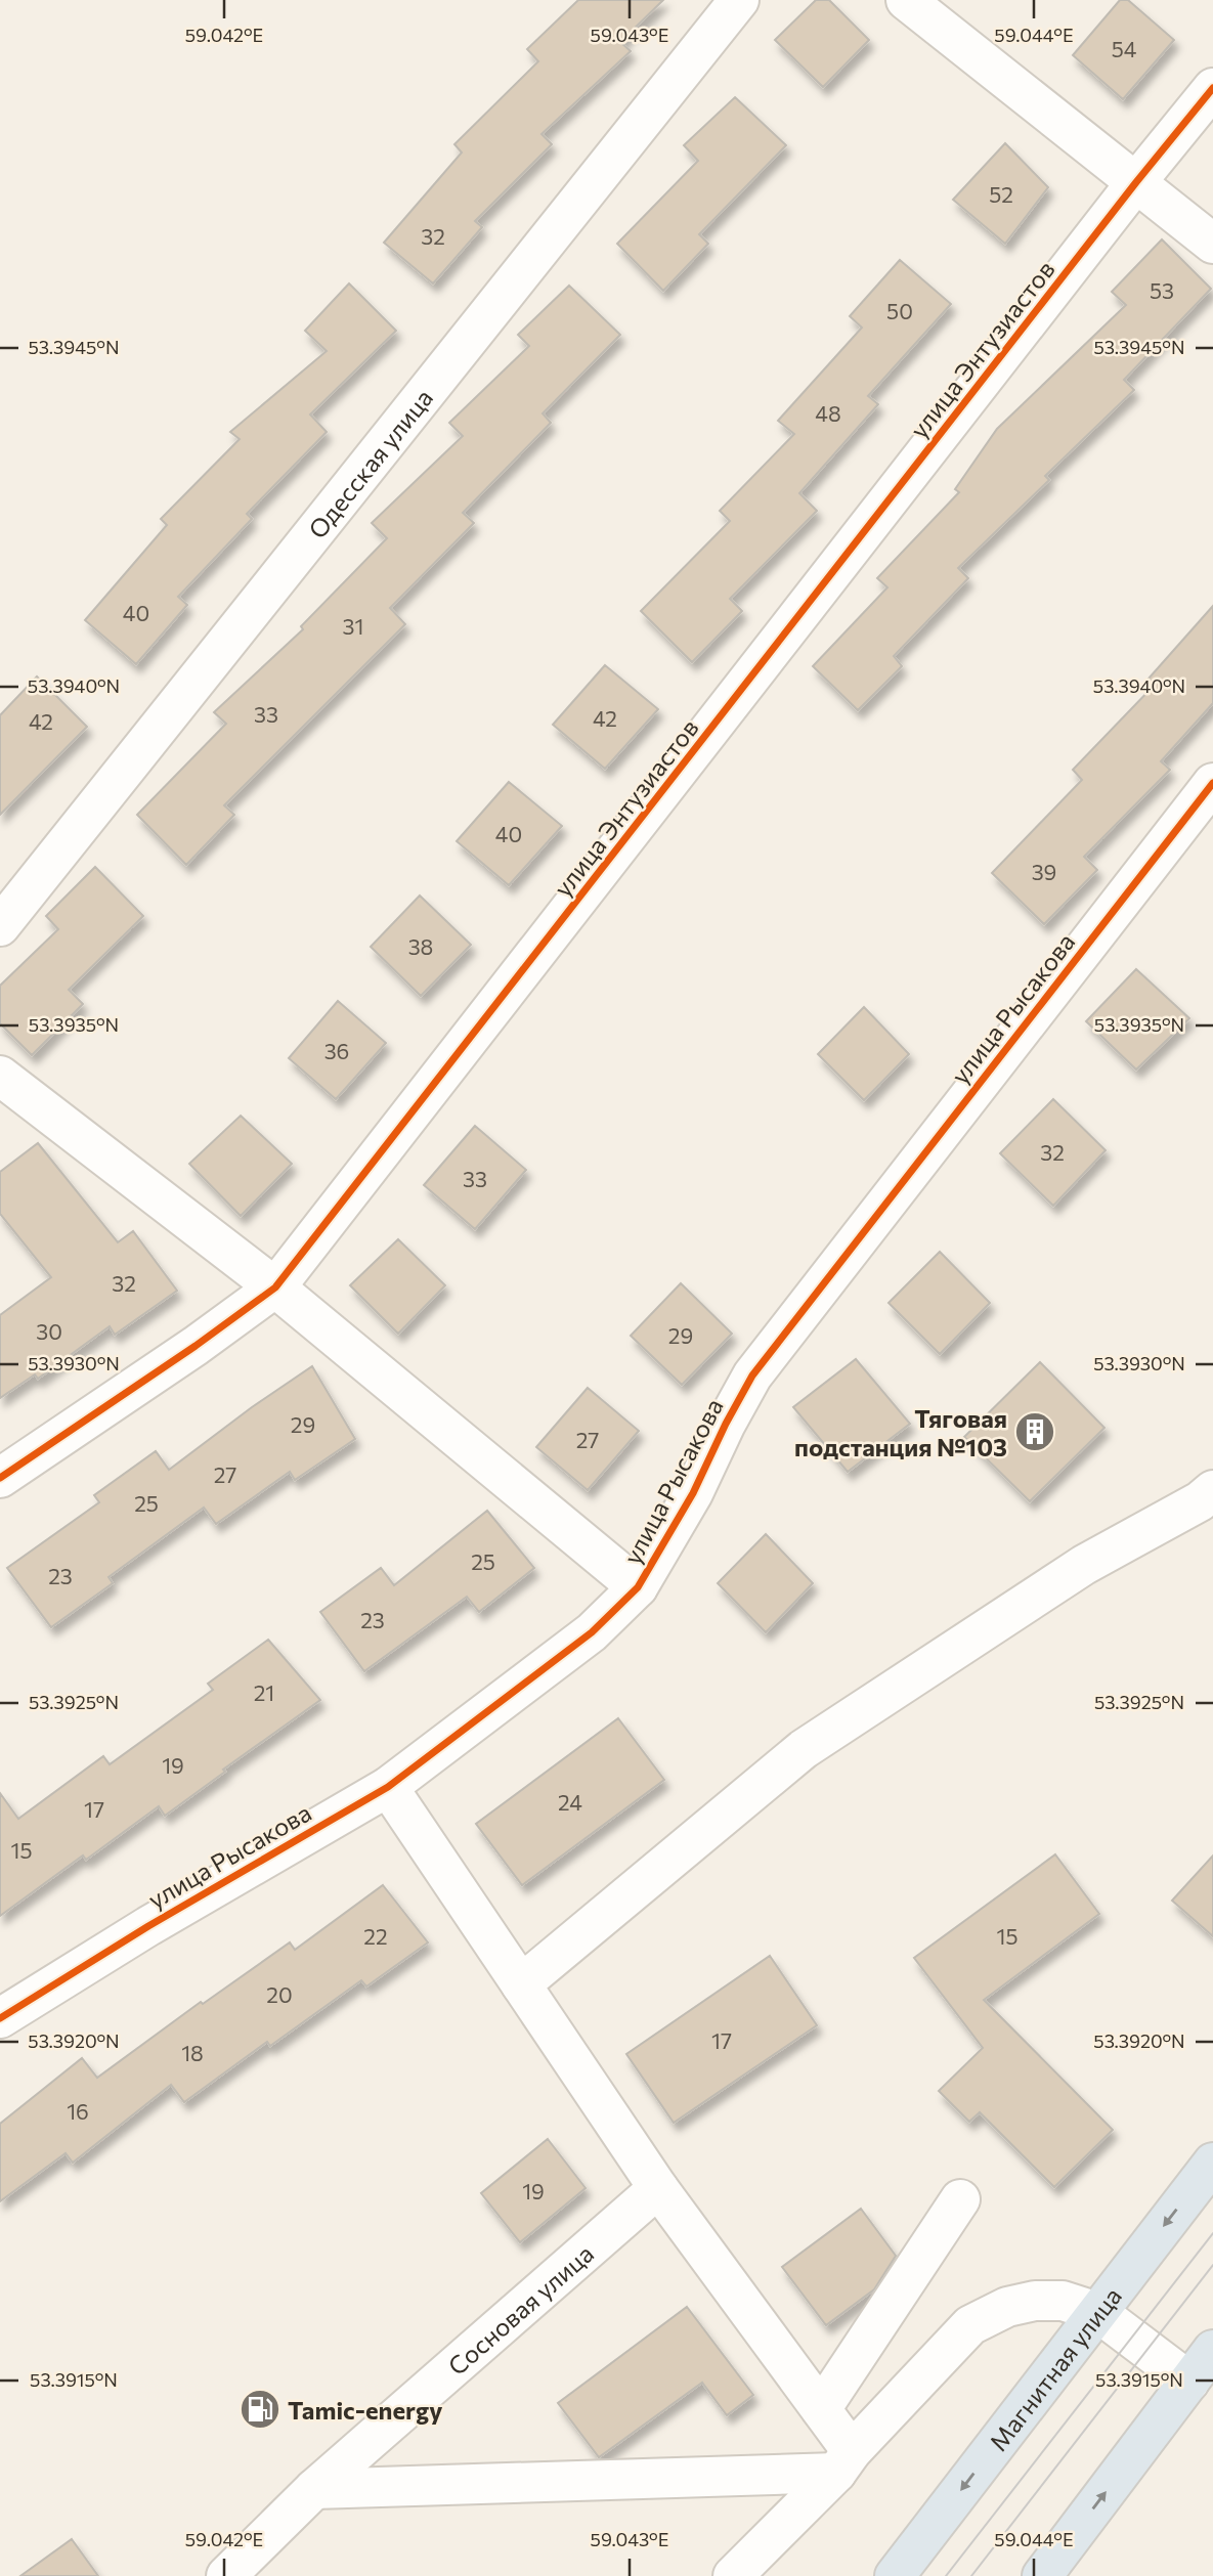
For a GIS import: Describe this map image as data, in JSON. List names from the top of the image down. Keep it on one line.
{"streets":{"main road":["Магнитная улица"],"street":["улица Энтузиастов","Одесская улица","улица Рысакова","Сосновая улица"]},"places":{"building":["Тяговая подстанция №103"],"fuel station":["Tamic-energy"]},"house_numbers":["54","52","32","53","50","48","40","31","33","42","42","40","39","38","36","32","33","32","30","29","29","27","27","25","25","23","23","21","19","24","17","15","22","15","20","17","18","16","19"],"coordinates":["59.042°E","59.043°E","59.044°E","53.3945°N","53.3940°N","53.3935°N","53.3930°N","53.3925°N","53.3920°N","53.3915°N"]}
